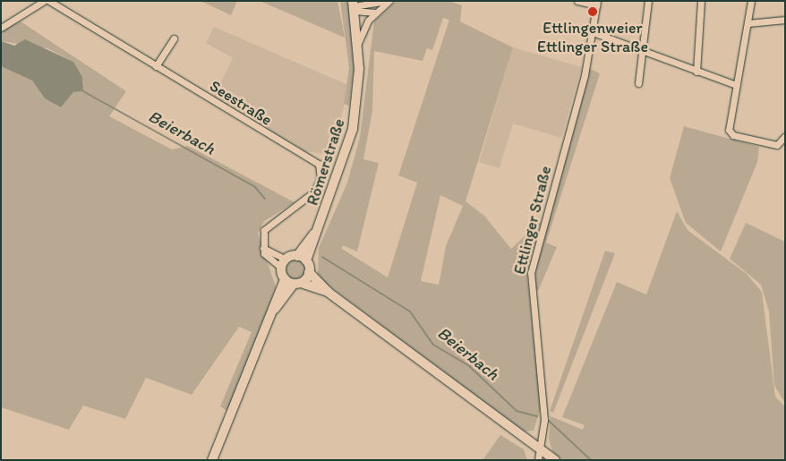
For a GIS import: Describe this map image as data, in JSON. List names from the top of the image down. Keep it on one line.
{"streets":{"main road":["Römerstraße"],"street":["Seestraße","Ettlinger Straße"]},"water":["Beierbach"],"places":["Ettlingenweier Ettlinger Straße"]}
